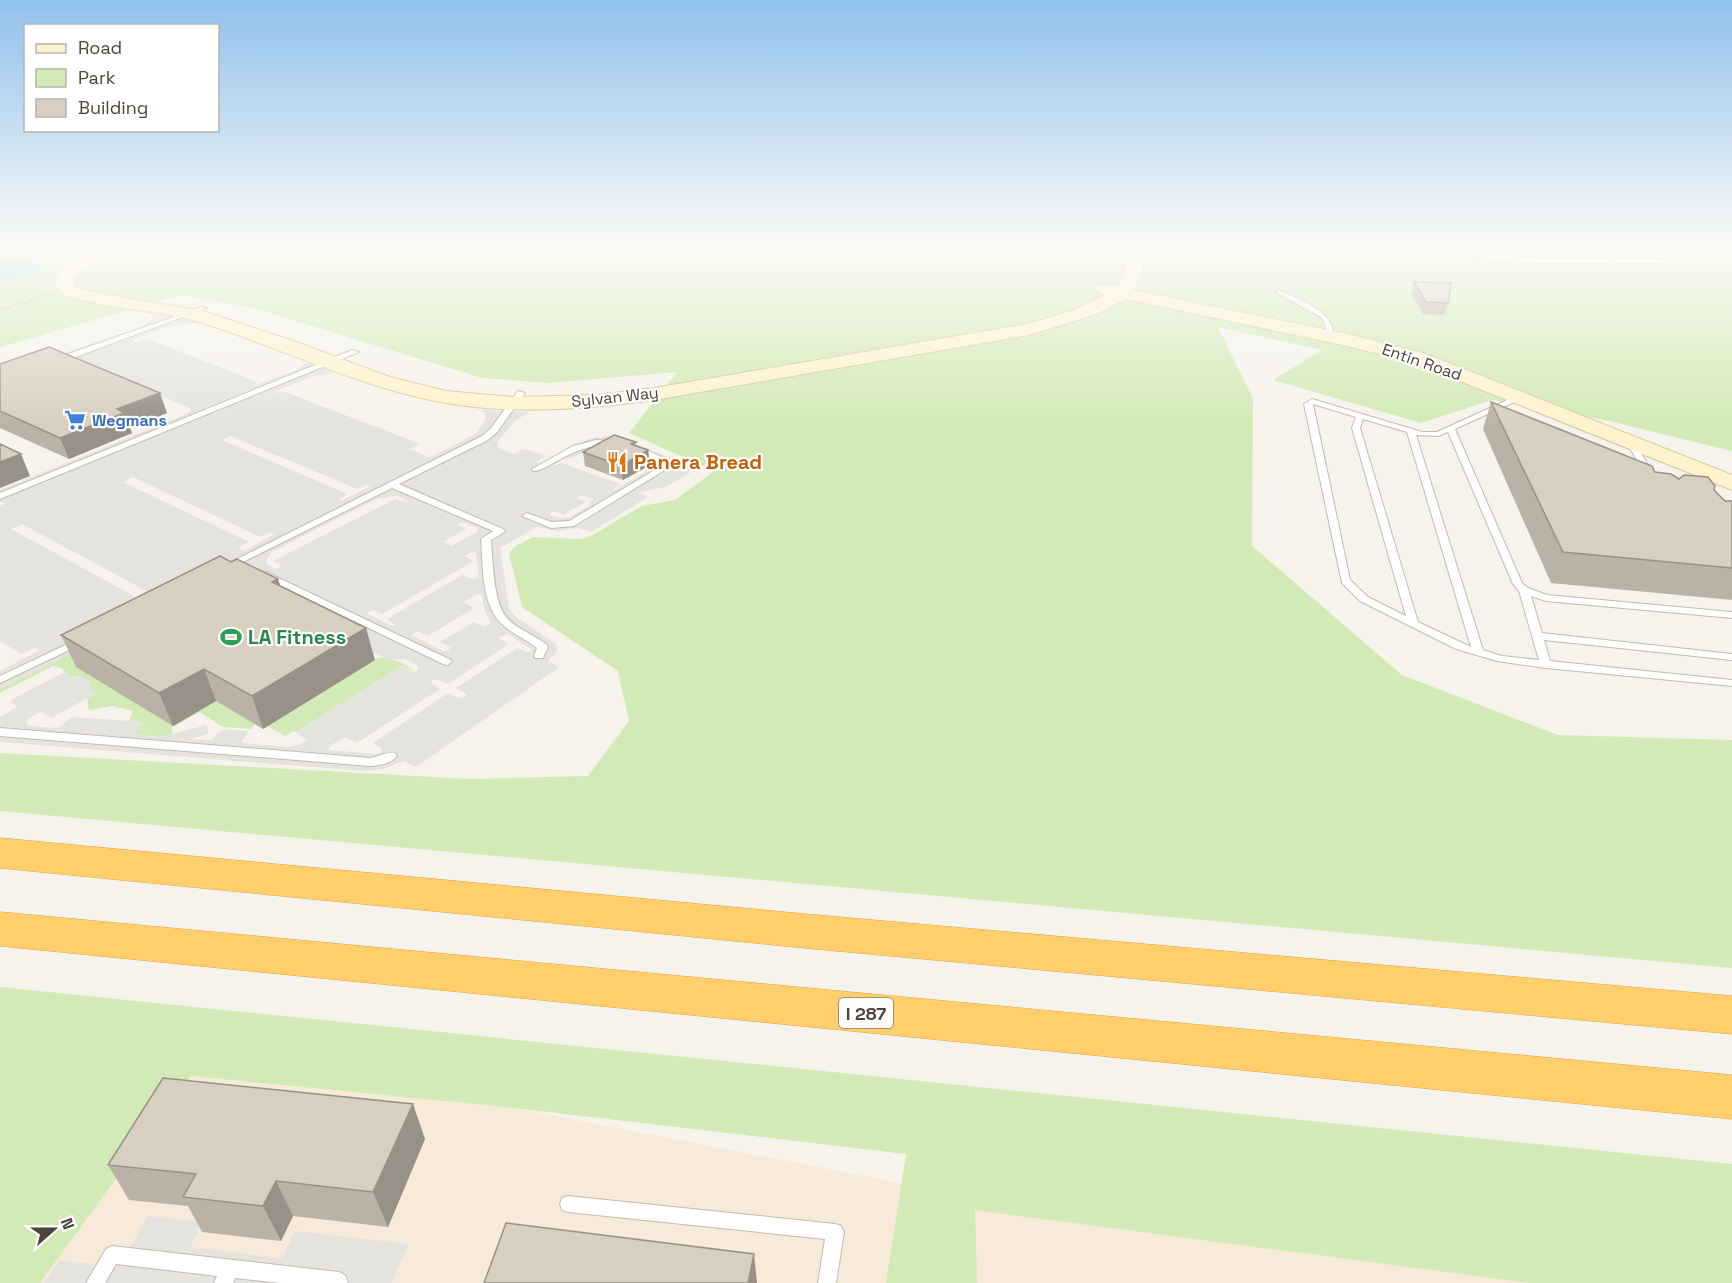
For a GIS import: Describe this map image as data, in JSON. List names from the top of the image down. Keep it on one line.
{"streets":{"highway":["I 287"],"street":["Entin Road","Sylvan Way"]},"places":{"supermarket":["Wegmans"],"restaurant":["Panera Bread"],"sports":["LA Fitness"]},"legend":["Road","Park","Building"],"north":"right"}
